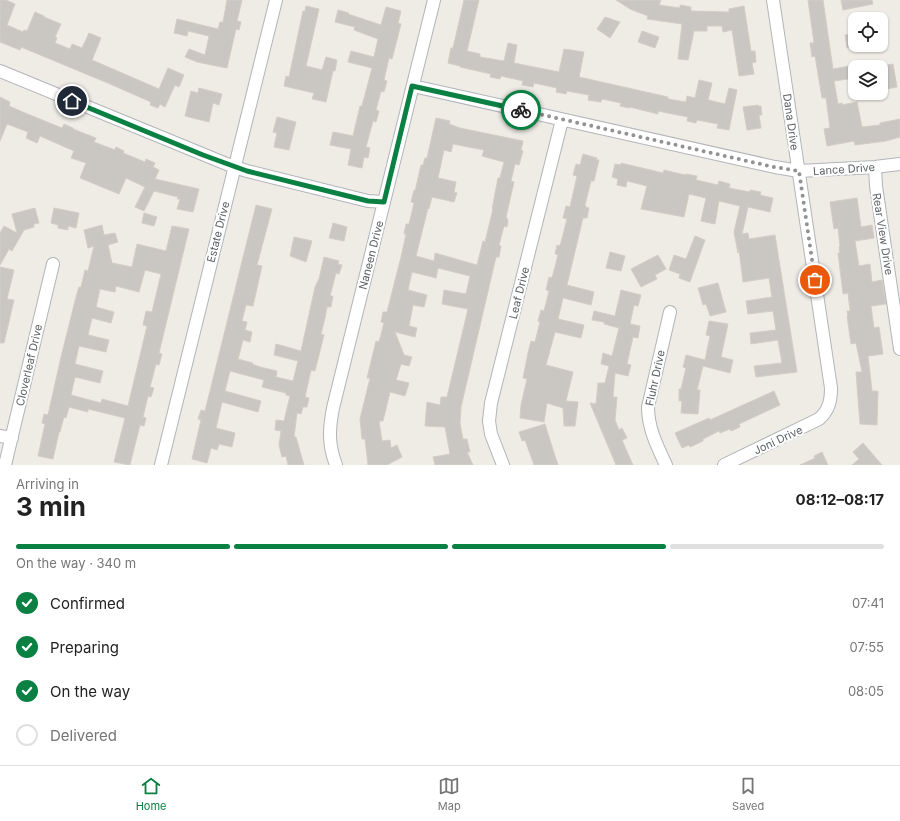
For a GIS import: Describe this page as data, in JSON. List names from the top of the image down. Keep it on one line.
{"streets":{"street":["Dana Drive","Lance Drive","Estate Drive","Rear View Drive","Naneen Drive","Leaf Drive","Cloverleaf Drive","Fluhr Drive","Joni Drive"]},"crossings":[["Dana Drive","Lance Drive"],["Dana Drive","Joni Drive"],["Lance Drive","Rear View Drive"],["Lance Drive","Naneen Drive"],["Lance Drive","Leaf Drive"]],"page":{"heading":["3 min","Arriving in","08:12–08:17"],"bar":"On the way · 340 m","list":[["Confirmed","07:41"],["Preparing","07:55"],["On the way","08:05"],"Delivered"],"tabs":["Home","Map","Saved"]}}
